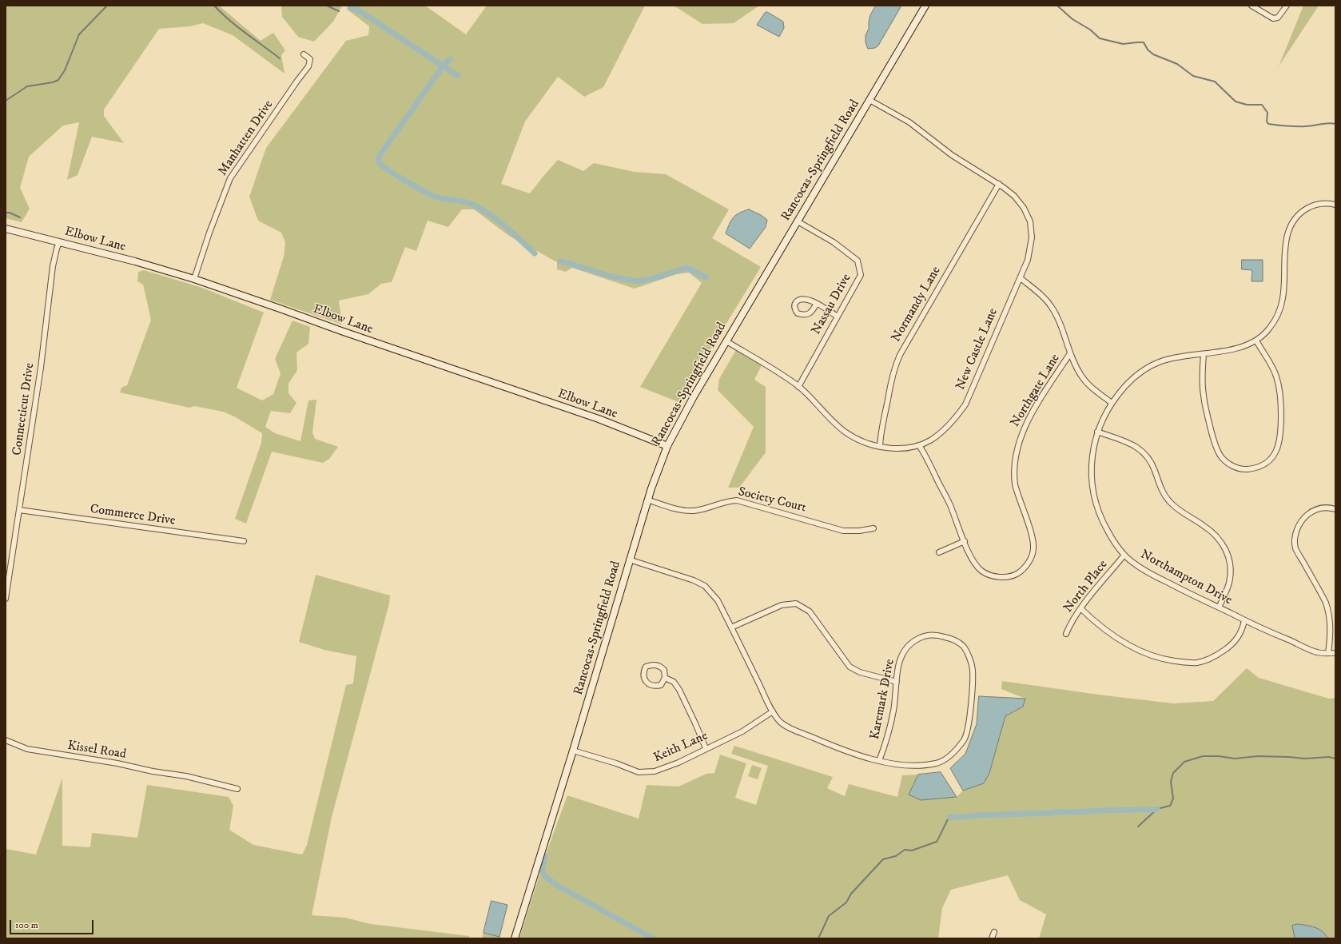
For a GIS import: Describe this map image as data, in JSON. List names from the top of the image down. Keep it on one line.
{"streets":{"main road":["Rancocas-Springfield Road","Elbow Lane"],"street":["Manhatten Drive","Nassau Drive","Normandy Lane","New Castle Lane","Northgate Lane","Connecticut Drive","Society Court","Commerce Drive","Northampton Drive","North Place","Karemark Drive","Keith Lane","Kissel Road"]},"crossings":[["Manhatten Drive","Elbow Lane"],["Rancocas-Springfield Road","Elbow Lane"],["Rancocas-Springfield Road","Nassau Drive"],["Rancocas-Springfield Road","New Castle Lane"],["Rancocas-Springfield Road","Society Court"],["Rancocas-Springfield Road","Karemark Drive"],["Rancocas-Springfield Road","Keith Lane"],["Elbow Lane","Connecticut Drive"],["Nassau Drive","New Castle Lane"],["Normandy Lane","New Castle Lane"],["New Castle Lane","Northgate Lane"],["Connecticut Drive","Commerce Drive"],["Northampton Drive","North Place"],["Karemark Drive","Keith Lane"]],"scale_bar":"100 m"}
